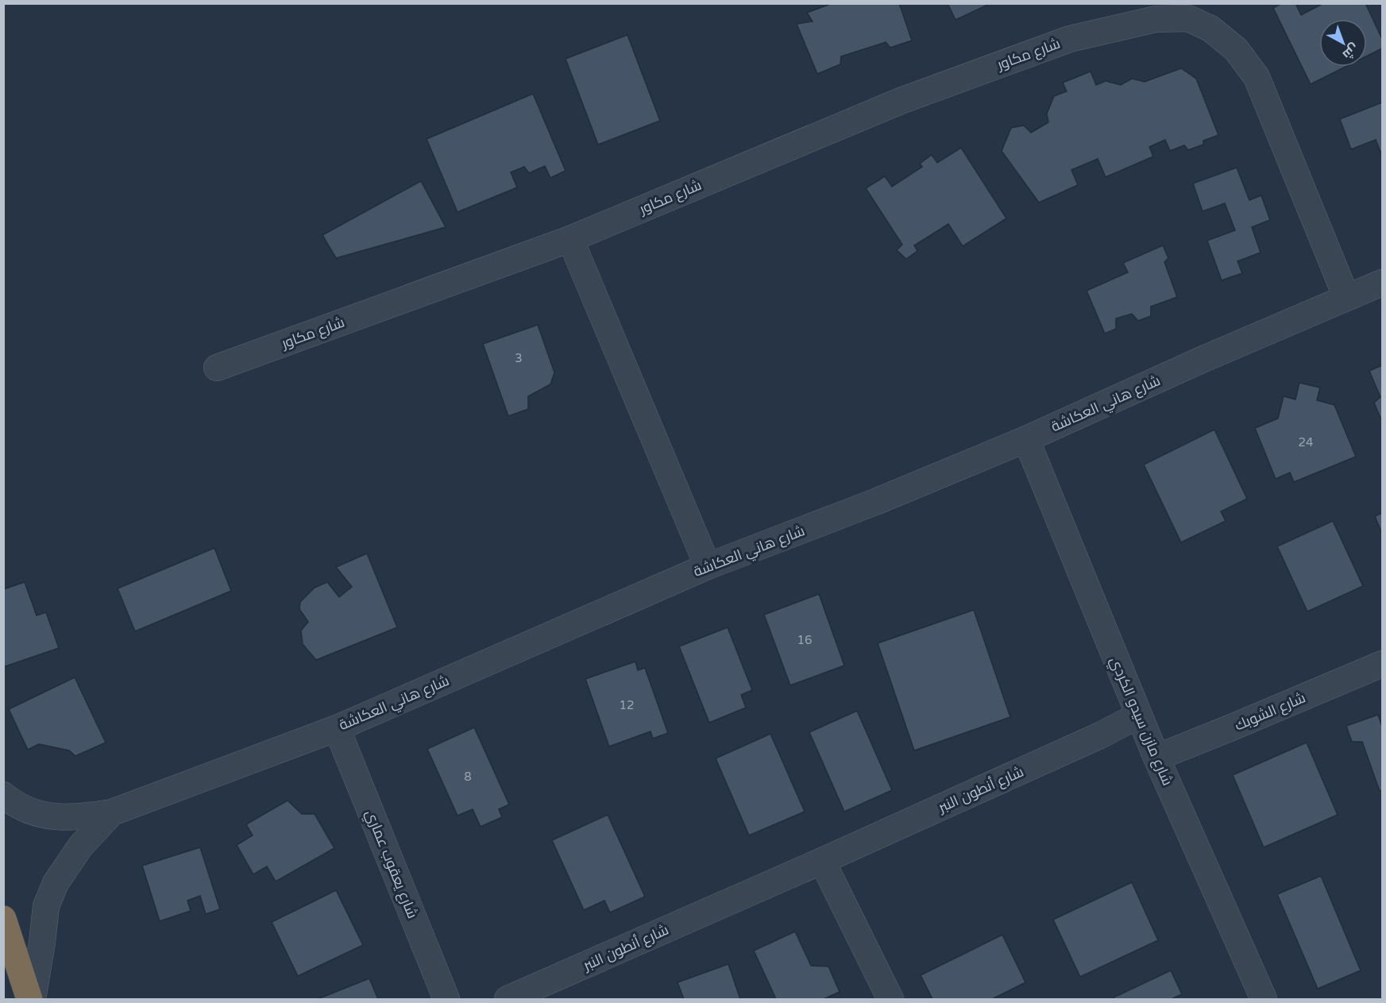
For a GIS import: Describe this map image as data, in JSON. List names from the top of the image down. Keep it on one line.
{"streets":{"street":["شارع مكاور","شارع هاني العكاشة","شارع الشوبك","شارع مازن سيدو الكردي","شارع أنطون النبر","شارع يعقوب عماري"]},"crossings":[["شارع مكاور","شارع هاني العكاشة"],["شارع هاني العكاشة","شارع مازن سيدو الكردي"],["شارع هاني العكاشة","شارع يعقوب عماري"],["شارع الشوبك","شارع مازن سيدو الكردي"],["شارع مازن سيدو الكردي","شارع أنطون النبر"]],"house_numbers":["3","24","16","12","8"],"north":"bottom right"}
